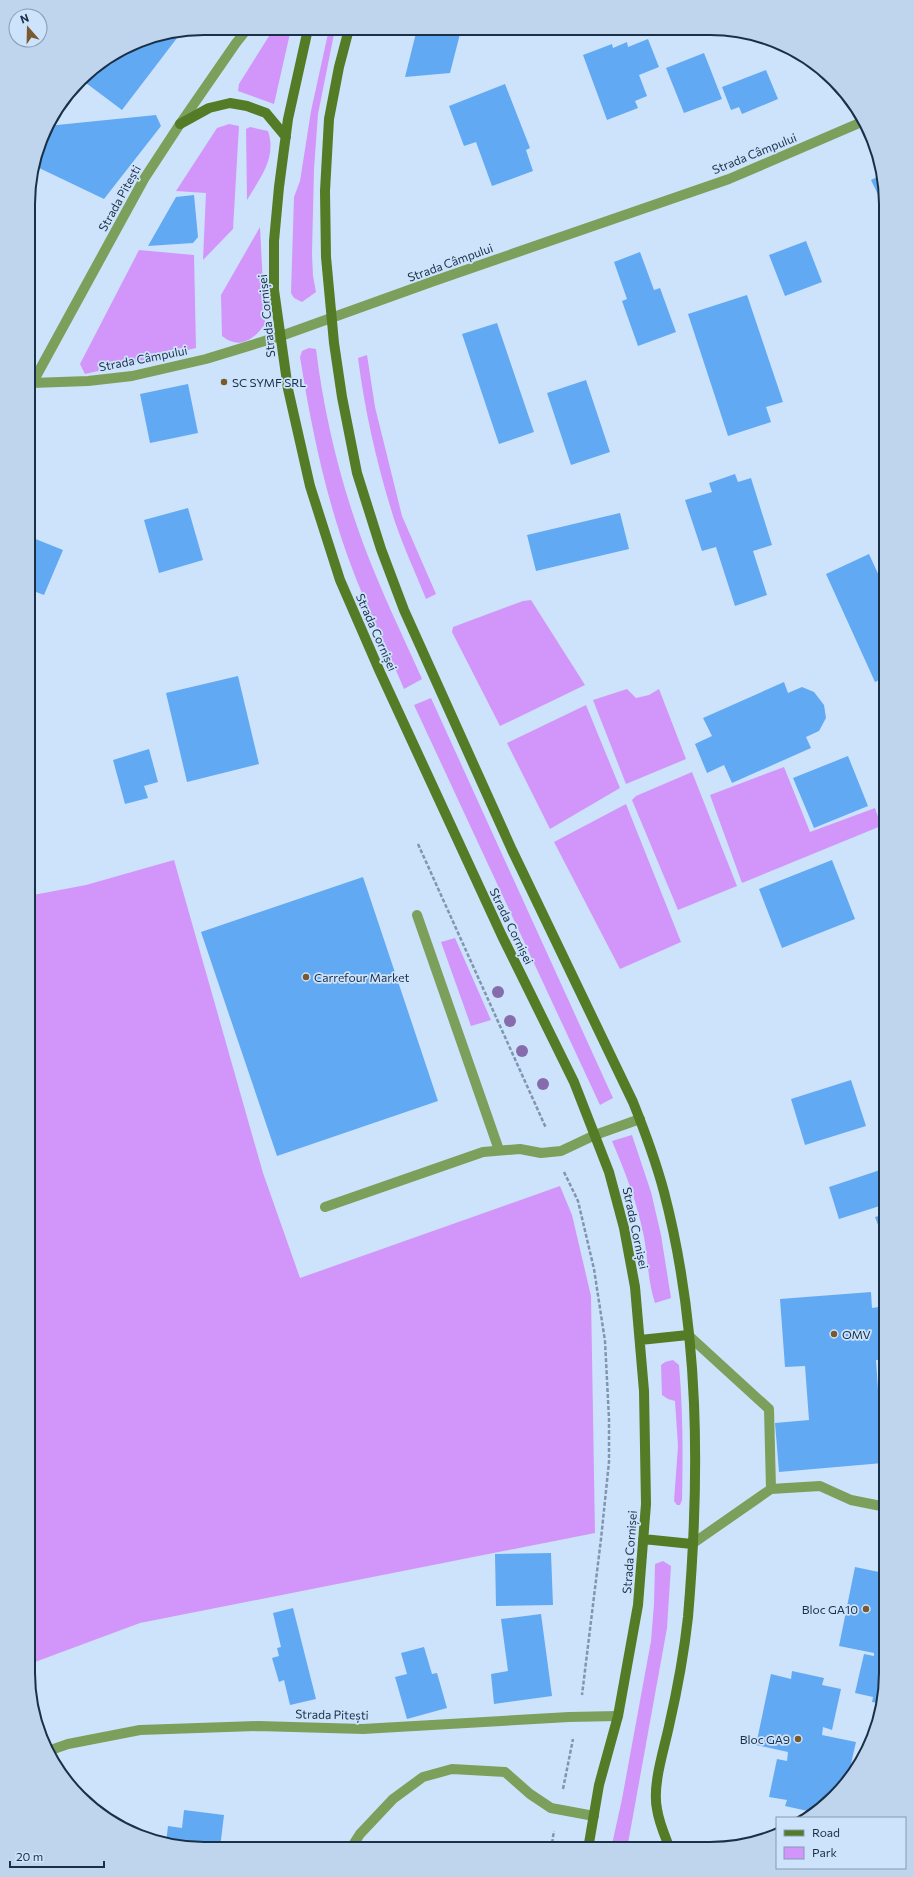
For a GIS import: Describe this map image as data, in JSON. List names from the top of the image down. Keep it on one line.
{"streets":{"street":["Strada Câmpului","Strada Pitești","Strada Cornișei"]},"crossings":[["Strada Câmpului","Strada Cornișei"],["Strada Pitești","Strada Cornișei"]],"places":["SC SYMF SRL","Carrefour Market","OMV","Bloc GA10","Bloc GA9"],"legend":["Road","Park"],"scale_bar":"20 m","north":"top"}
